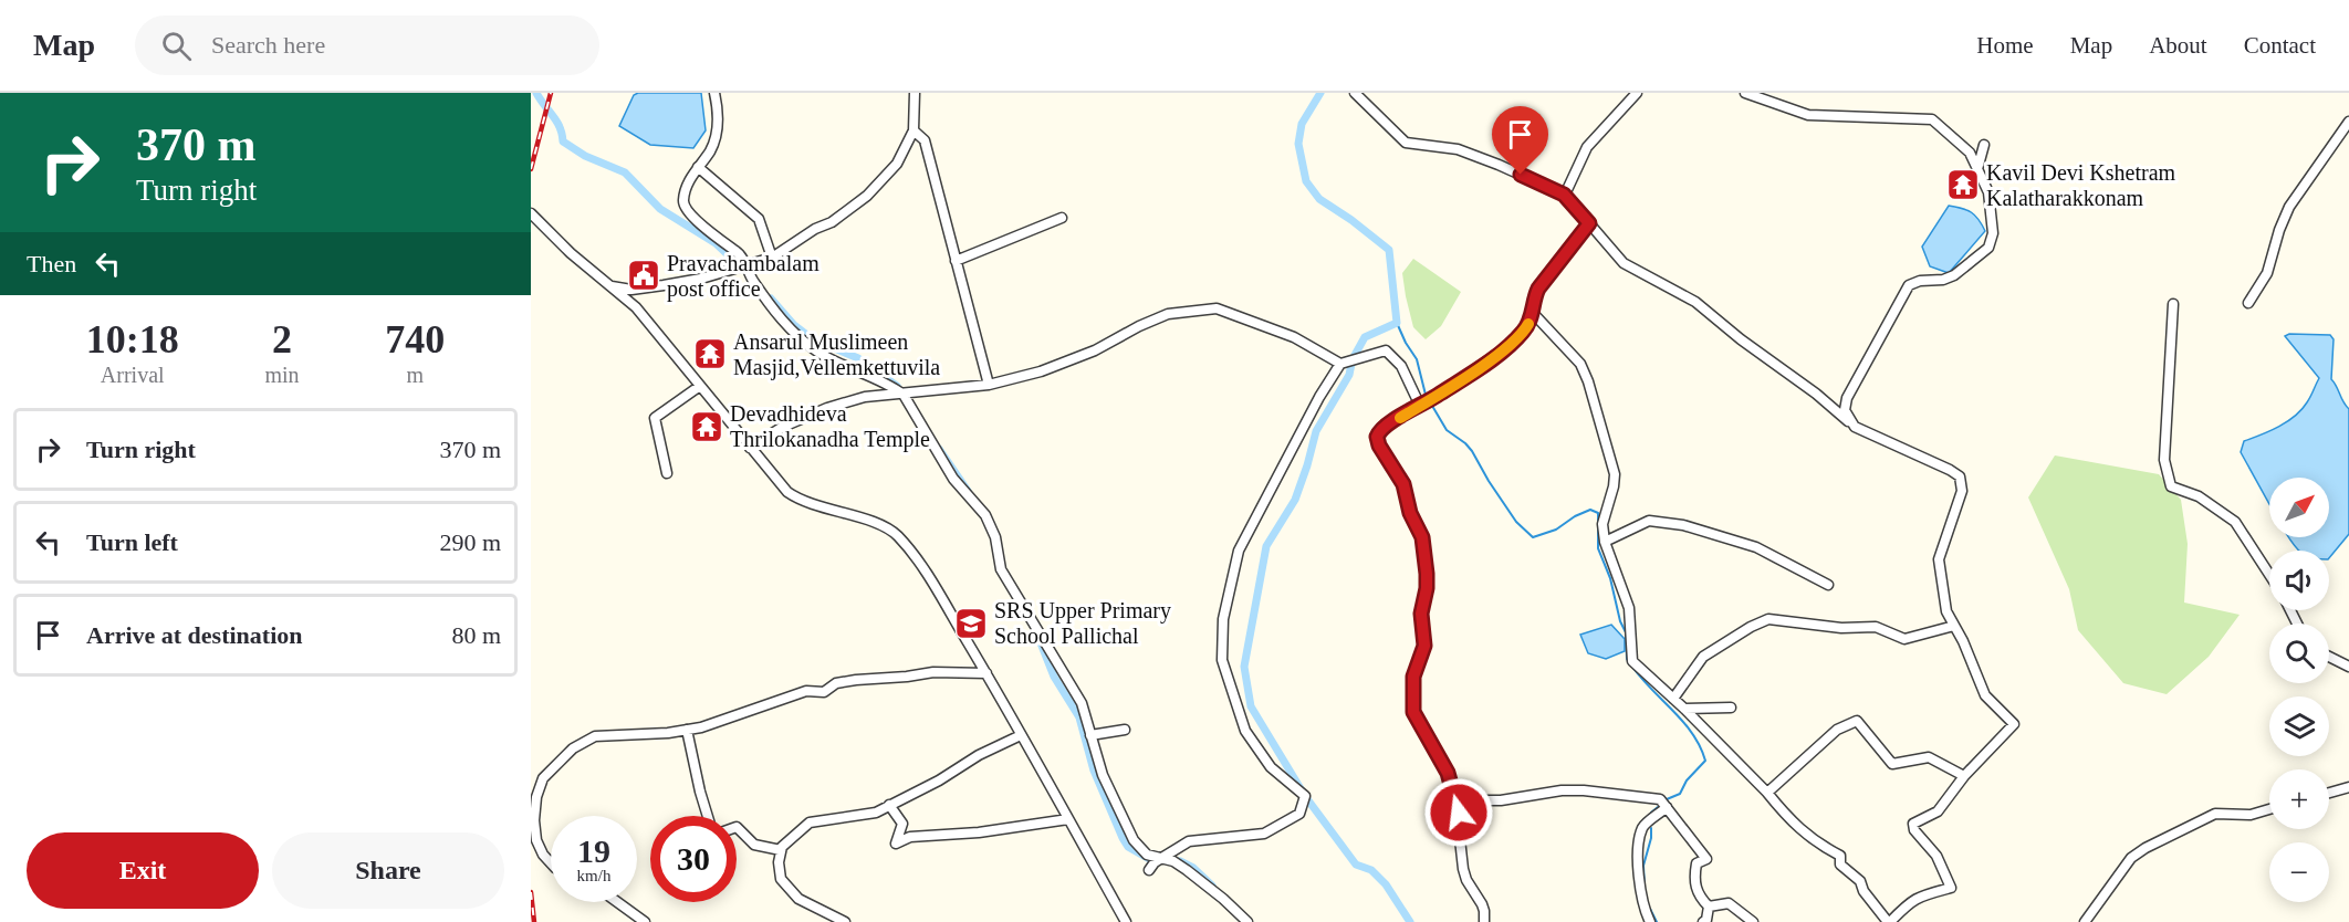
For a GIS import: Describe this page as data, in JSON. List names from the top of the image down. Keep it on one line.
{"places":{"temple":["Kavil Devi Kshetram Kalatharakkonam","Ansarul Muslimeen Masjid,Vellemkettuvila","Devadhideva Thrilokanadha Temple"],"public building":["Pravachambalam post office"],"school or university":["SRS Upper Primary School Pallichal"]},"north":"top right","page":{"header":"Map","search":"Search here","nav":["Home","Map","About","Contact"],"turn":["370 m","Turn right"],"then":"Then","eta":["10:18","Arrival","2","min","740","m"],"list":[{"name":"Turn right","value":"370 m"},{"name":"Turn left","value":"290 m"},{"name":"Arrive at destination","value":"80 m"}],"map_buttons":["+","−"],"speed":"19 km/h","limit":"30","buttons":["Exit","Share"]}}
